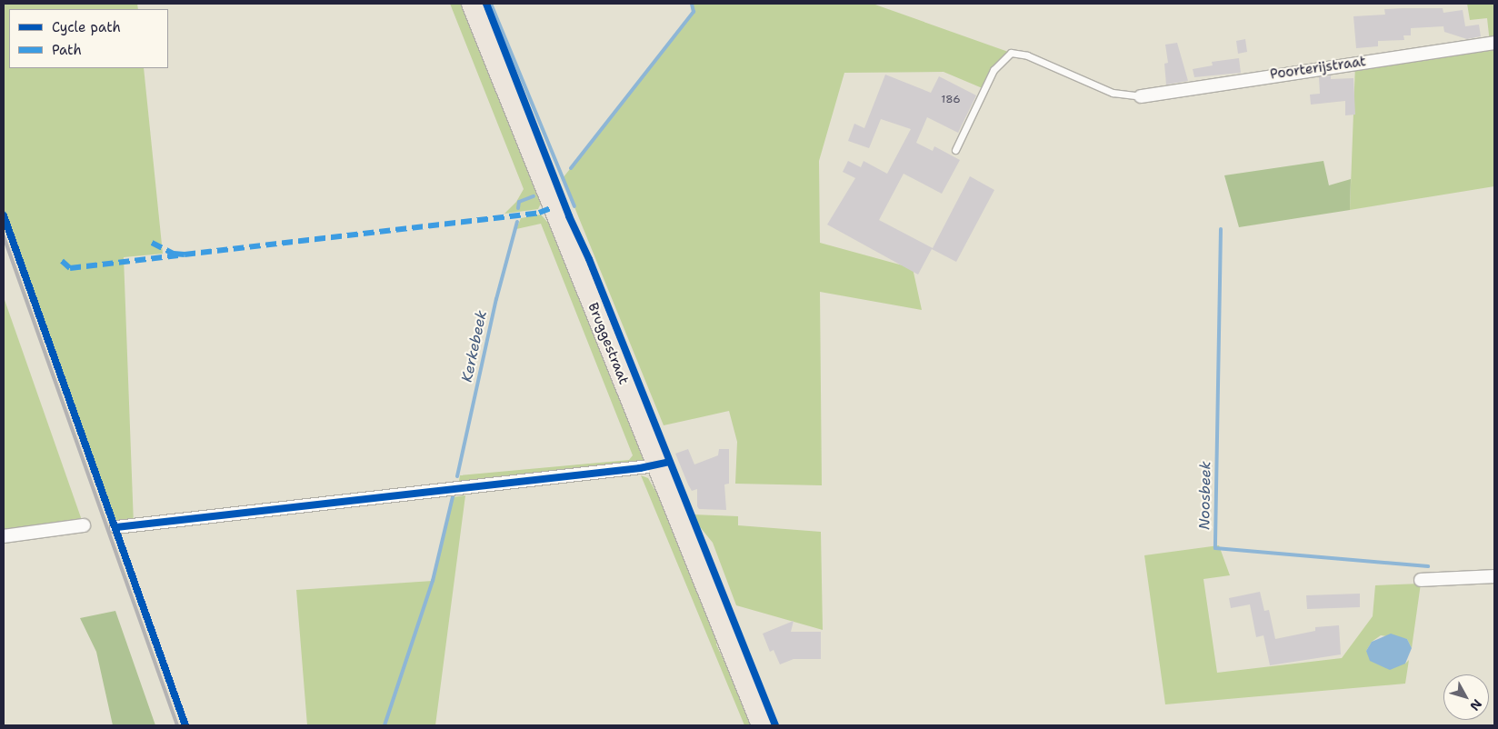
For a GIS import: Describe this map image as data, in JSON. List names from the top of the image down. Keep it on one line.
{"streets":{"main road":["Bruggestraat"],"street":["Poorterijstraat"]},"water":["Kerkebeek","Noosbeek"],"house_numbers":["186"],"legend":["Cycle path","Path"],"north":"bottom right"}
